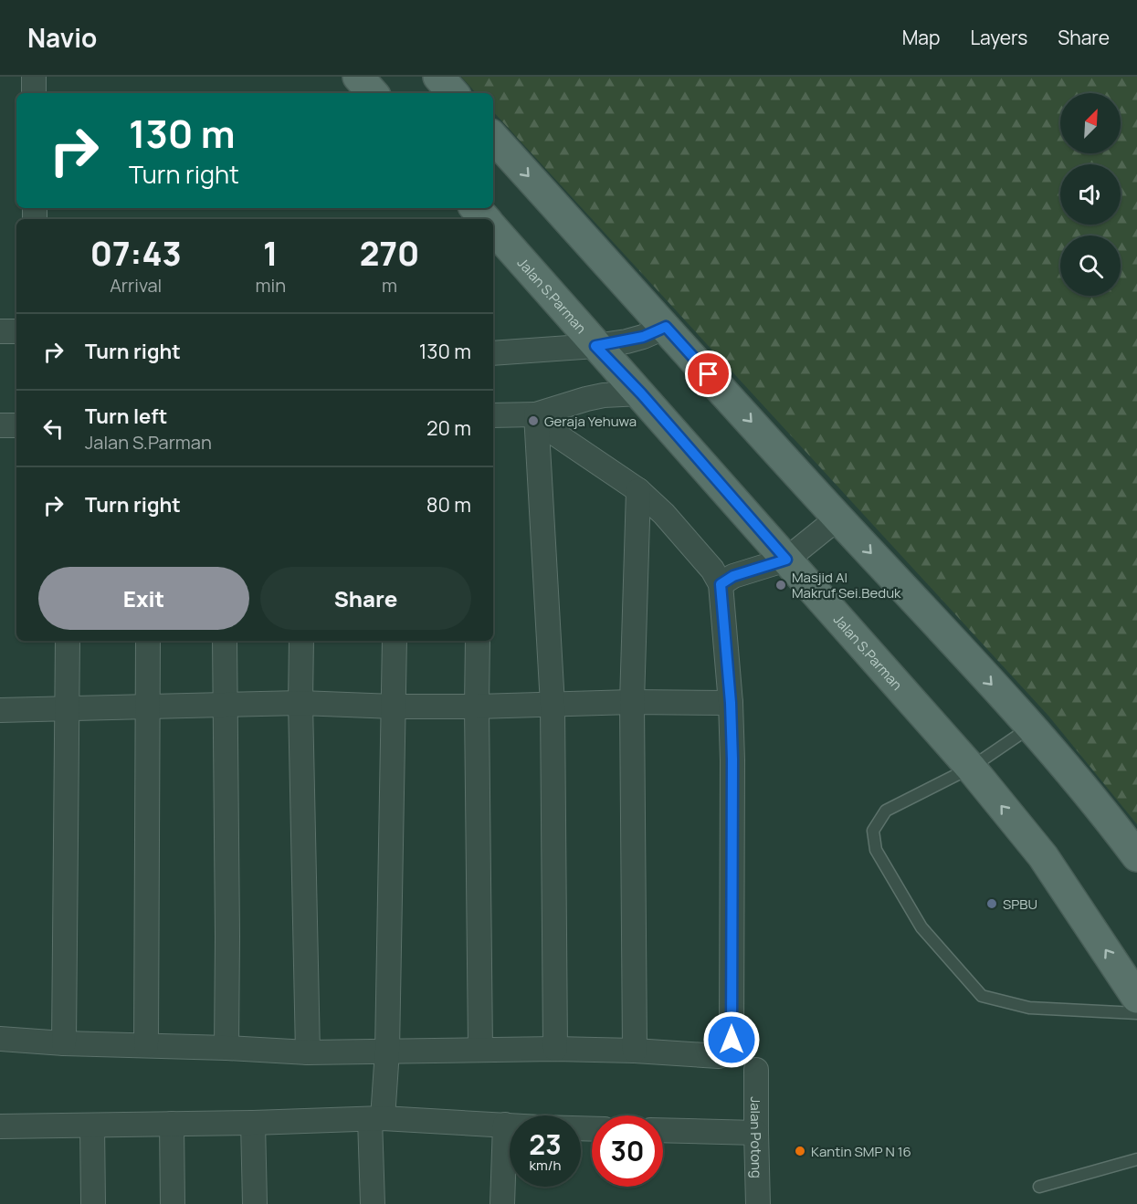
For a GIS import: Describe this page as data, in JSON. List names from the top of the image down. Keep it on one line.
{"streets":{"main road":["Jalan S.Parman"],"street":["Jalan Potong"]},"places":["Geraja Yehuwa","Masjid Al Makruf Sei.Beduk","SPBU","Kantin SMP N 16"],"north":"top right","page":{"header":"Navio","nav":["Map","Layers","Share"],"turn":["130 m","Turn right"],"eta":["07:43","Arrival","1","min","270","m"],"list":[{"name":"Turn right","value":"130 m"},{"name":"Turn left","note":"Jalan S.Parman","value":"20 m"},{"name":"Turn right","value":"80 m"}],"buttons":["Exit","Share"],"speed":"23 km/h","limit":"30"}}
